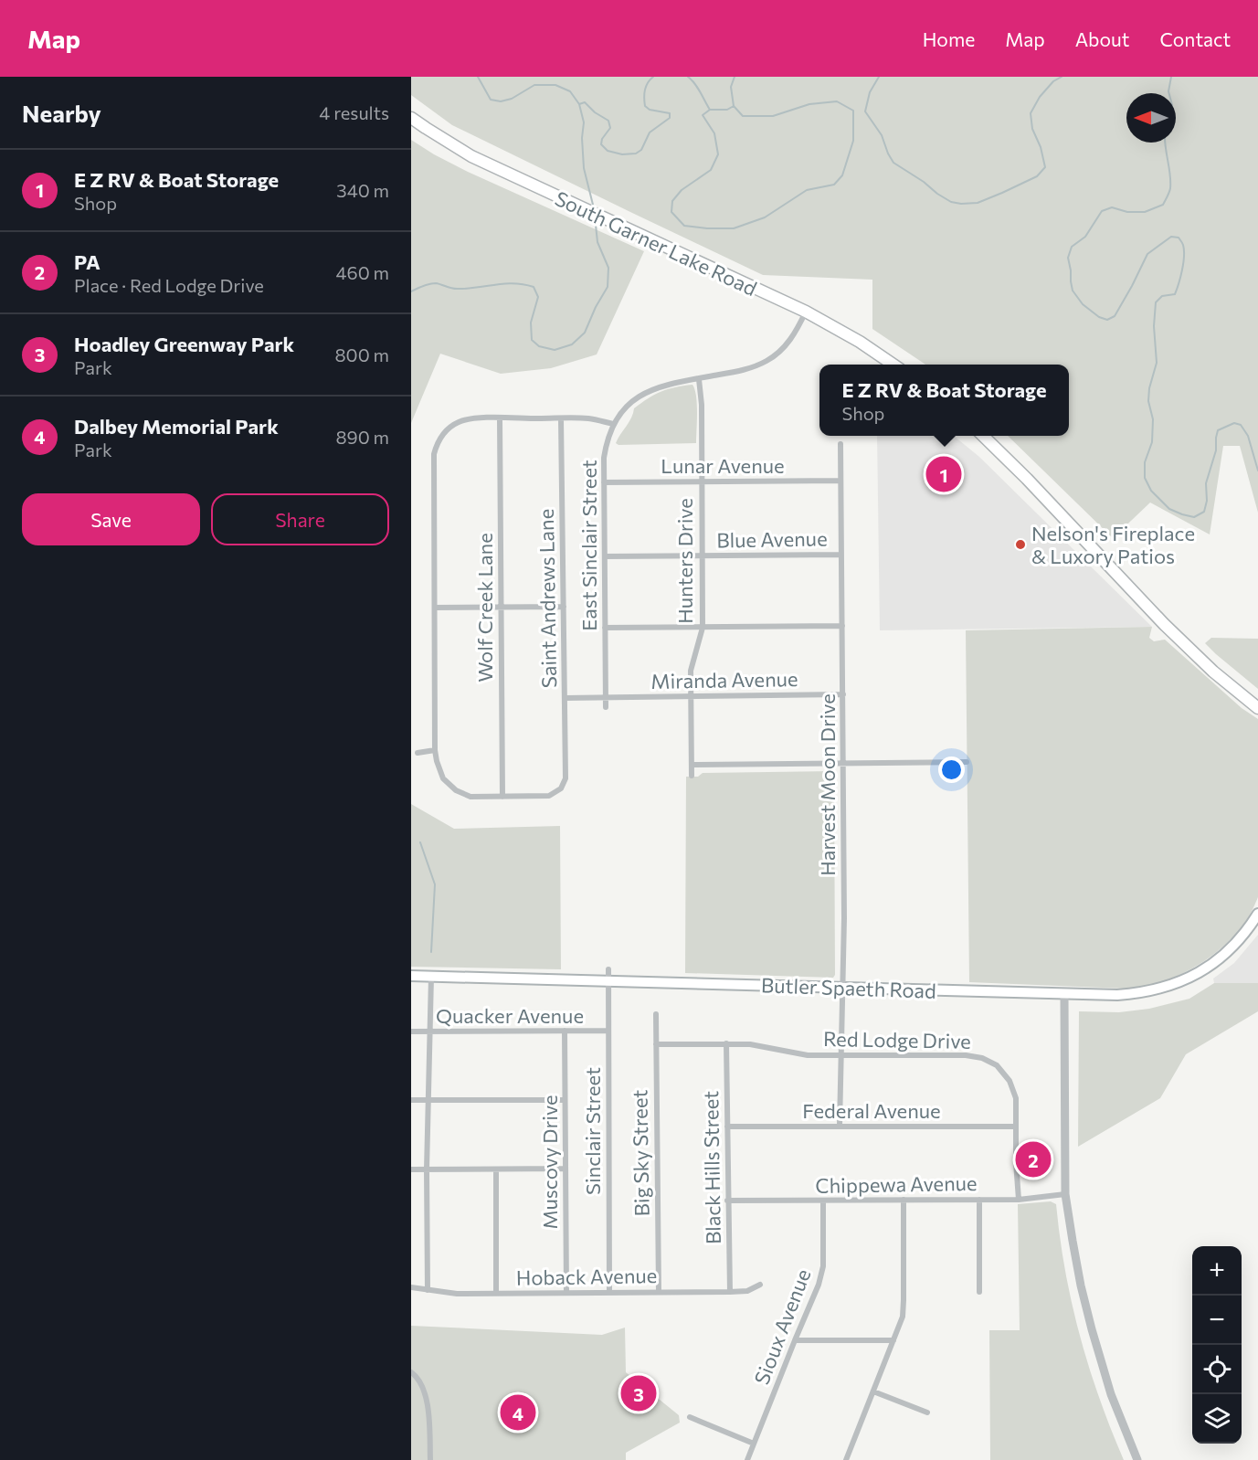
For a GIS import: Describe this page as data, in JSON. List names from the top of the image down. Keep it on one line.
{"streets":{"main road":["South Garner Lake Road","Butler Spaeth Road"],"street":["Lunar Avenue","Blue Avenue","East Sinclair Street","Hunters Drive","Saint Andrews Lane","Wolf Creek Lane","Miranda Avenue","Harvest Moon Drive","Quacker Avenue","Red Lodge Drive","Federal Avenue","Sinclair Street","Big Sky Street","Muscovy Drive","Black Hills Street","Chippewa Avenue","Hoback Avenue","Sioux Avenue"]},"crossings":[["South Garner Lake Road","East Sinclair Street"],["Lunar Avenue","East Sinclair Street"],["Lunar Avenue","Hunters Drive"],["Lunar Avenue","Harvest Moon Drive"],["Blue Avenue","East Sinclair Street"],["Blue Avenue","Hunters Drive"],["Blue Avenue","Harvest Moon Drive"],["East Sinclair Street","Hunters Drive"],["East Sinclair Street","Miranda Avenue"],["Hunters Drive","Miranda Avenue"],["Saint Andrews Lane","Wolf Creek Lane"],["Saint Andrews Lane","Miranda Avenue"],["Miranda Avenue","Harvest Moon Drive"],["Harvest Moon Drive","Butler Spaeth Road"],["Harvest Moon Drive","Red Lodge Drive"],["Harvest Moon Drive","Federal Avenue"],["Butler Spaeth Road","Sinclair Street"],["Quacker Avenue","Sinclair Street"],["Quacker Avenue","Muscovy Drive"],["Red Lodge Drive","Federal Avenue"],["Red Lodge Drive","Big Sky Street"],["Red Lodge Drive","Black Hills Street"],["Red Lodge Drive","Chippewa Avenue"],["Federal Avenue","Black Hills Street"],["Sinclair Street","Hoback Avenue"],["Big Sky Street","Hoback Avenue"],["Muscovy Drive","Hoback Avenue"],["Black Hills Street","Chippewa Avenue"],["Black Hills Street","Hoback Avenue"],["Chippewa Avenue","Sioux Avenue"]],"places":["Nelson's Fireplace & Luxory Patios"],"north":"left","page":{"header":"Map","nav":["Home","Map","About","Contact"],"heading":["Nearby","4 results"],"list":[{"mark":"1","name":"E Z RV & Boat Storage","note":"Shop","value":"340 m"},{"mark":"2","name":"PA","note":"Place · Red Lodge Drive","value":"460 m"},{"mark":"3","name":"Hoadley Greenway Park","note":"Park","value":"800 m"},{"mark":"4","name":"Dalbey Memorial Park","note":"Park","value":"890 m"}],"popup":["E Z RV & Boat Storage","Shop"],"pins":["1","2","3","4"],"buttons":["Save","Share"],"map_buttons":["+","−"]}}
